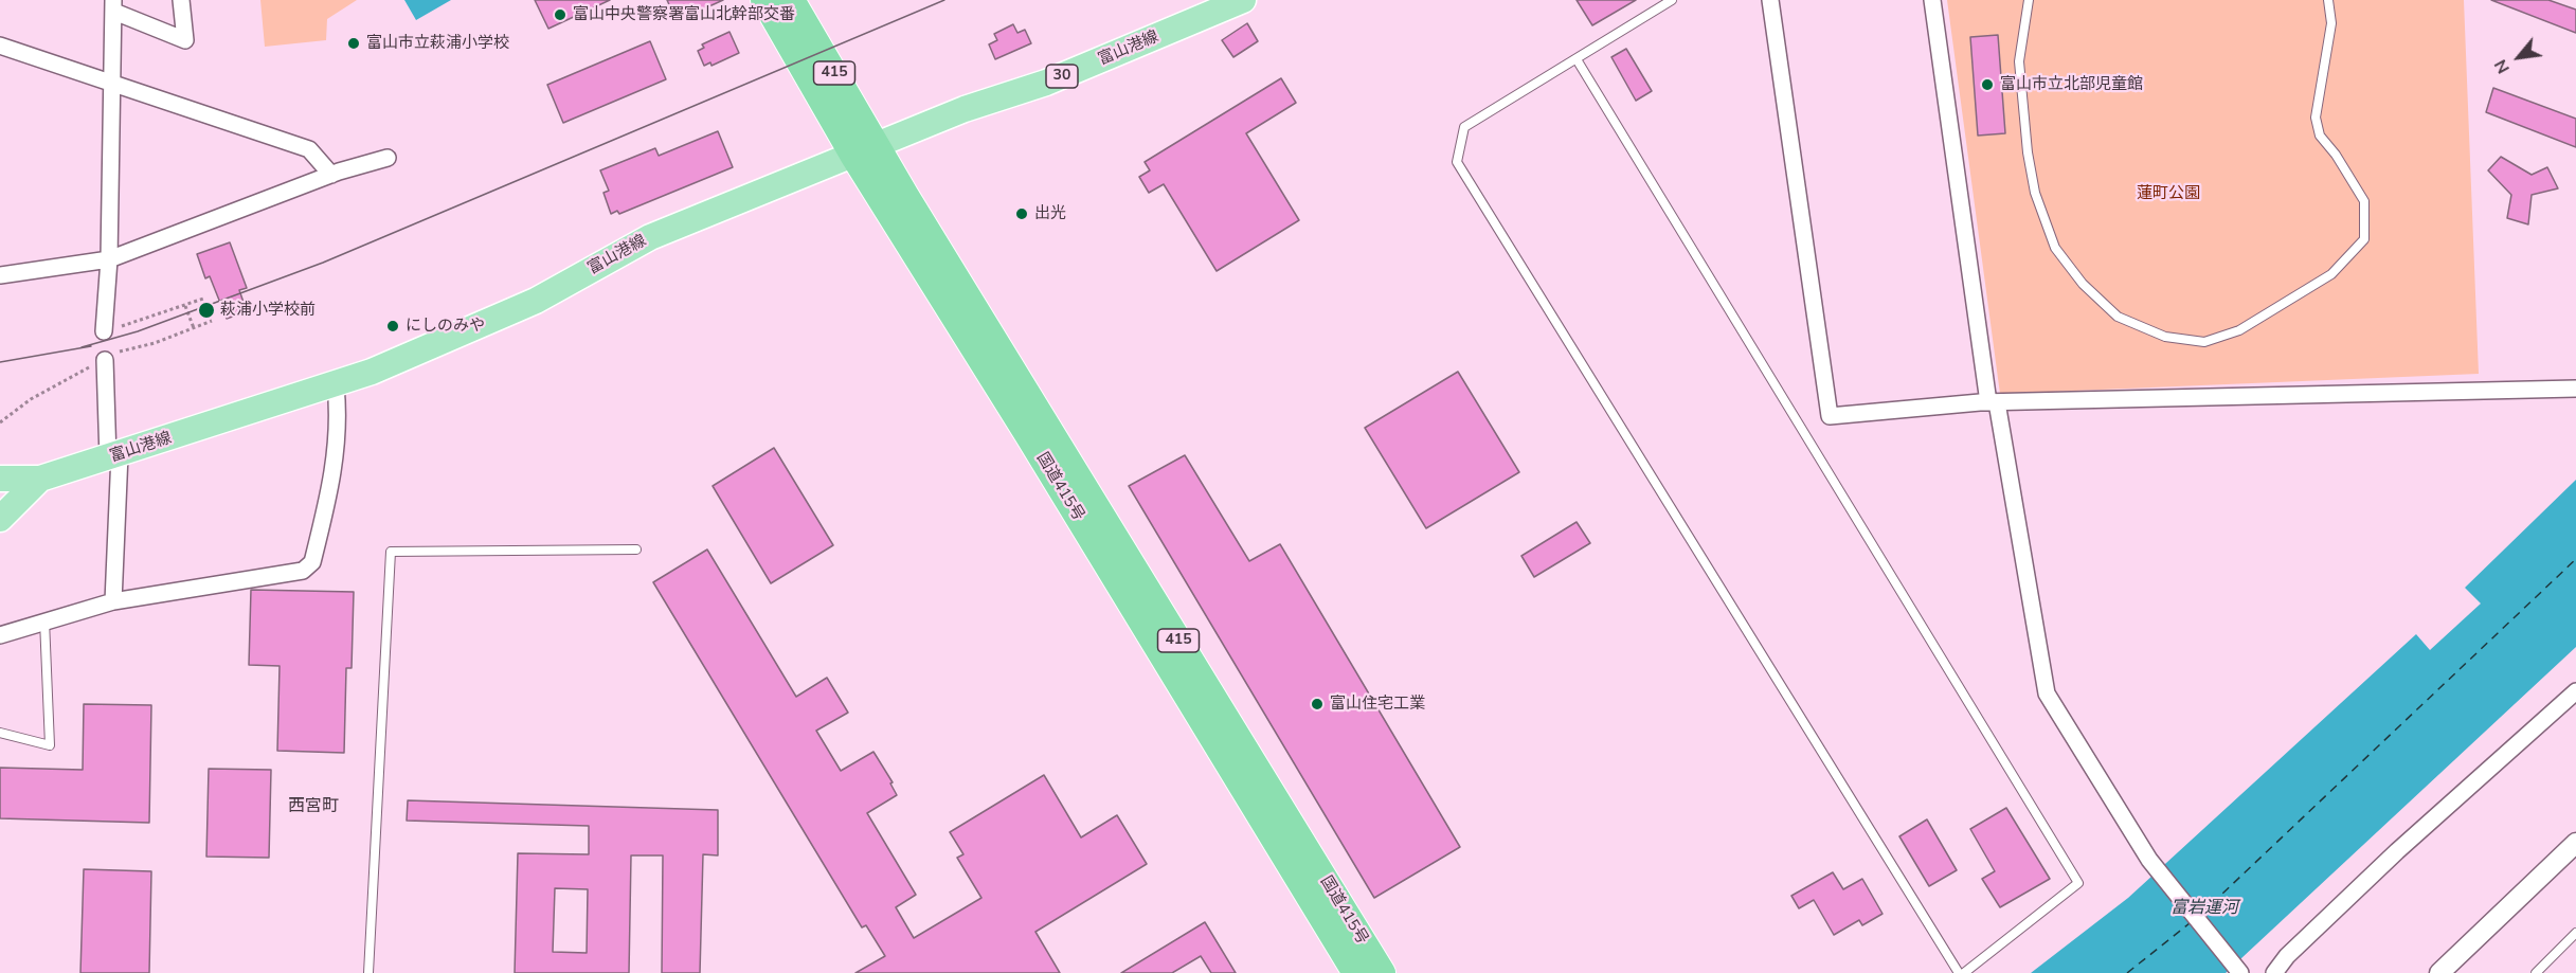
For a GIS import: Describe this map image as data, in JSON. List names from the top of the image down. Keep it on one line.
{"streets":{"highway":["415","国道415号"],"main road":["富山港線","30"]},"crossings":[["富山港線","国道415号"]],"districts":["西宮町"],"water":["富岩運河"],"parks":["蓮町公園"],"places":["富山中央警察署富山北幹部交番","富山市立萩浦小学校","富山市立北部児童館","出光","萩浦小学校前","にしのみや","富山住宅工業"],"north":"bottom left"}
